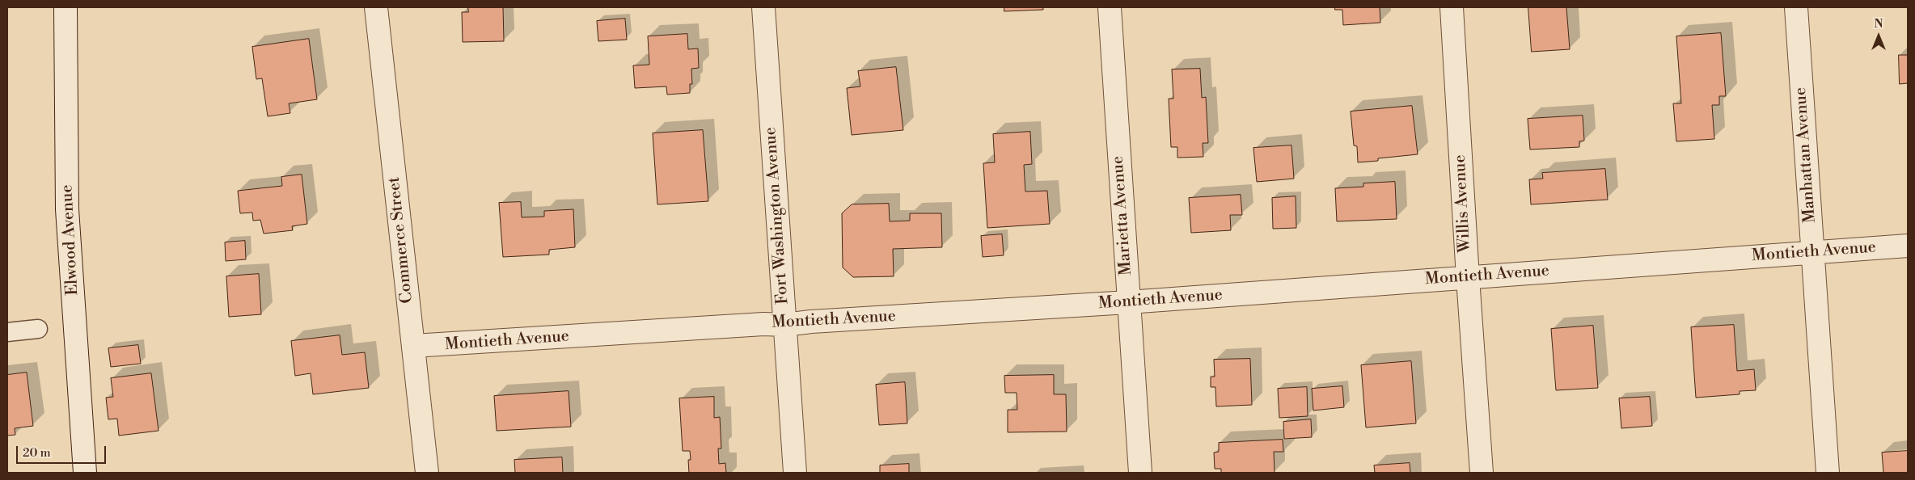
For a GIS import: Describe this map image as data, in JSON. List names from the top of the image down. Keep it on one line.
{"streets":{"street":["Manhattan Avenue","Willis Avenue","Fort Washington Avenue","Marietta Avenue","Elwood Avenue","Commerce Street","Montieth Avenue"]},"crossings":[["Manhattan Avenue","Montieth Avenue"],["Willis Avenue","Montieth Avenue"],["Fort Washington Avenue","Montieth Avenue"],["Marietta Avenue","Montieth Avenue"],["Commerce Street","Montieth Avenue"]],"scale_bar":"20 m","north":"top"}
